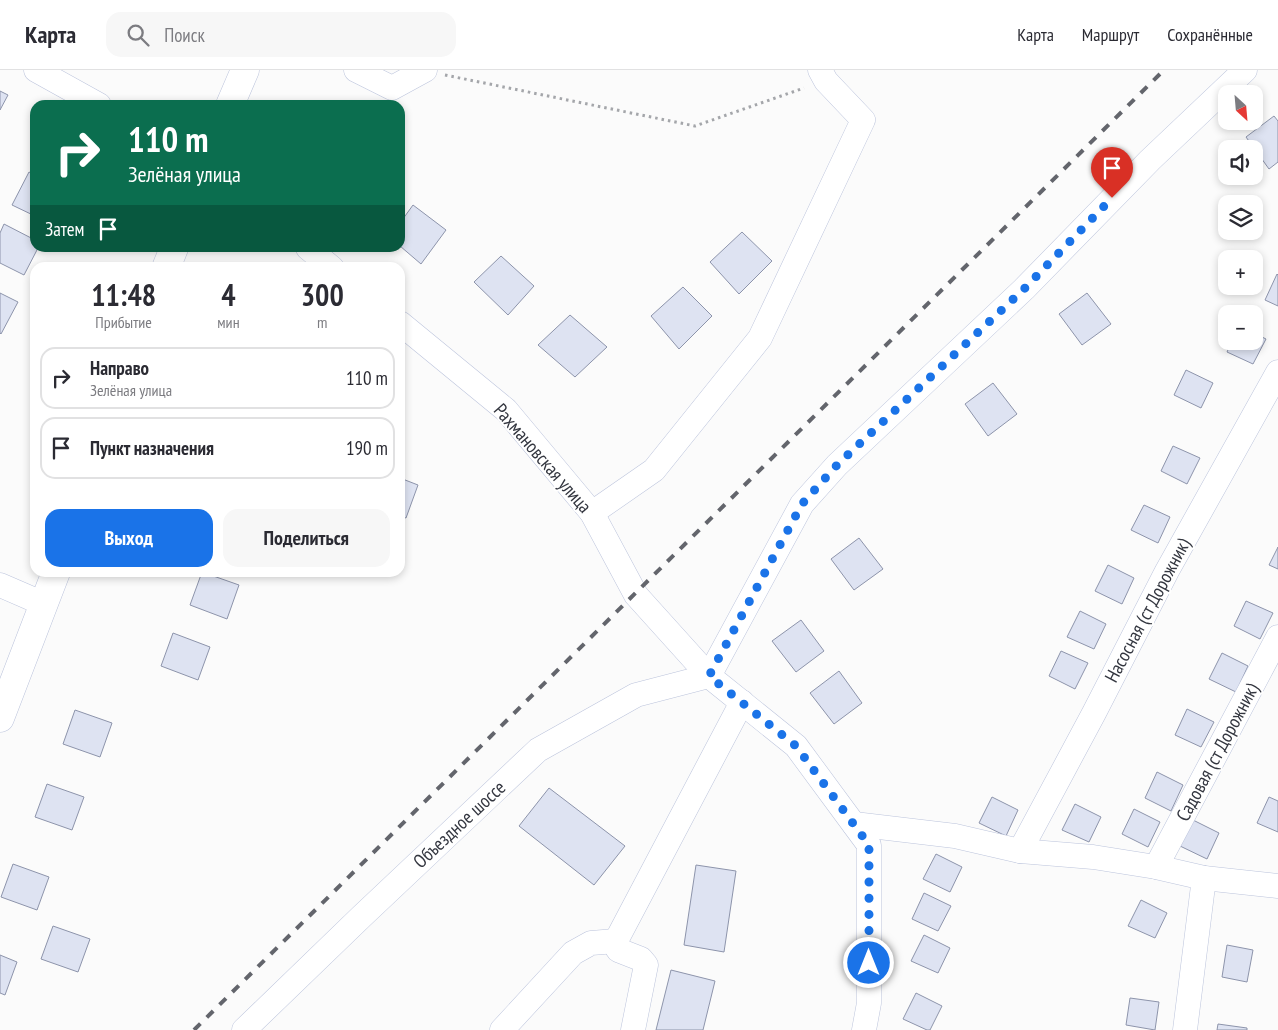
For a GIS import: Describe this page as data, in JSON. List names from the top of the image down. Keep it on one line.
{"streets":{"street":["Рахмановская улица","Насосная (ст Дорожник)","Садовая (ст Дорожник)","Объездное шоссе"]},"crossings":[["Рахмановская улица","Объездное шоссе"]],"north":"bottom right","page":{"header":"Карта","search":"Поиск","nav":["Карта","Маршрут","Сохранённые"],"map_buttons":["+","−"],"turn":["110 m","Зелёная улица"],"then":"Затем","eta":["11:48","Прибытие","4","мин","300","m"],"list":[{"name":"Направо","note":"Зелёная улица","value":"110 m"},{"name":"Пункт назначения","value":"190 m"}],"buttons":["Выход","Поделиться"]}}
